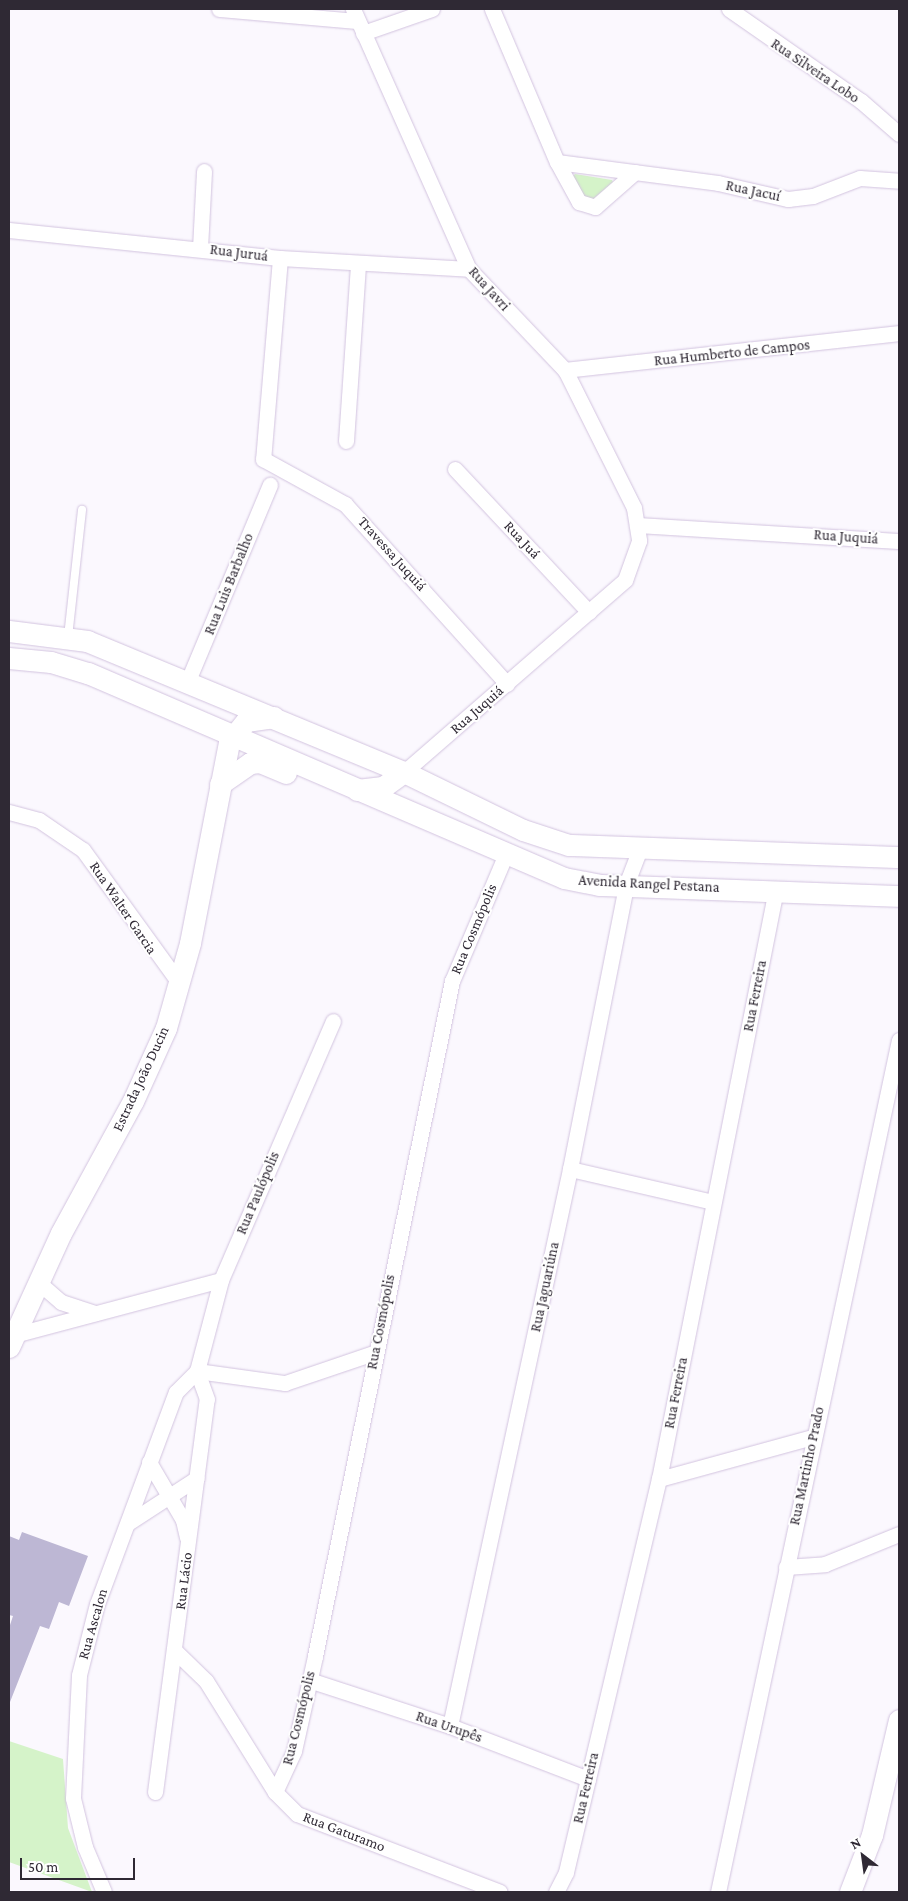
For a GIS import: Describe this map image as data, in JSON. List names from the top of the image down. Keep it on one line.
{"streets":{"main road":["Avenida Rangel Pestana","Estrada João Ducin"],"street":["Rua Silveira Lobo","Rua Jacuí","Rua Juruá","Rua Javri","Rua Humberto de Campos","Rua Juquiá","Rua Juá","Travessa Juquiá","Rua Luis Barbalho","Rua Walter Garcia","Rua Cosmópolis","Rua Ferreira","Rua Paulópolis","Rua Jaguariúna","Rua Martinho Prado","Rua Lácio","Rua Ascalon","Rua Urupês","Rua Gaturamo"]},"crossings":[["Rua Juruá","Rua Javri"],["Rua Juruá","Travessa Juquiá"],["Rua Javri","Rua Humberto de Campos"],["Rua Javri","Rua Juquiá"],["Rua Juquiá","Rua Juá"],["Rua Juquiá","Travessa Juquiá"],["Avenida Rangel Pestana","Rua Cosmópolis"],["Avenida Rangel Pestana","Rua Ferreira"],["Avenida Rangel Pestana","Rua Jaguariúna"],["Rua Walter Garcia","Estrada João Ducin"],["Rua Cosmópolis","Rua Urupês"],["Rua Cosmópolis","Rua Gaturamo"],["Rua Ferreira","Rua Urupês"],["Rua Paulópolis","Rua Lácio"],["Rua Paulópolis","Rua Ascalon"],["Rua Jaguariúna","Rua Urupês"],["Rua Lácio","Rua Ascalon"],["Rua Lácio","Rua Gaturamo"]],"scale_bar":"50 m","north":"top left"}
